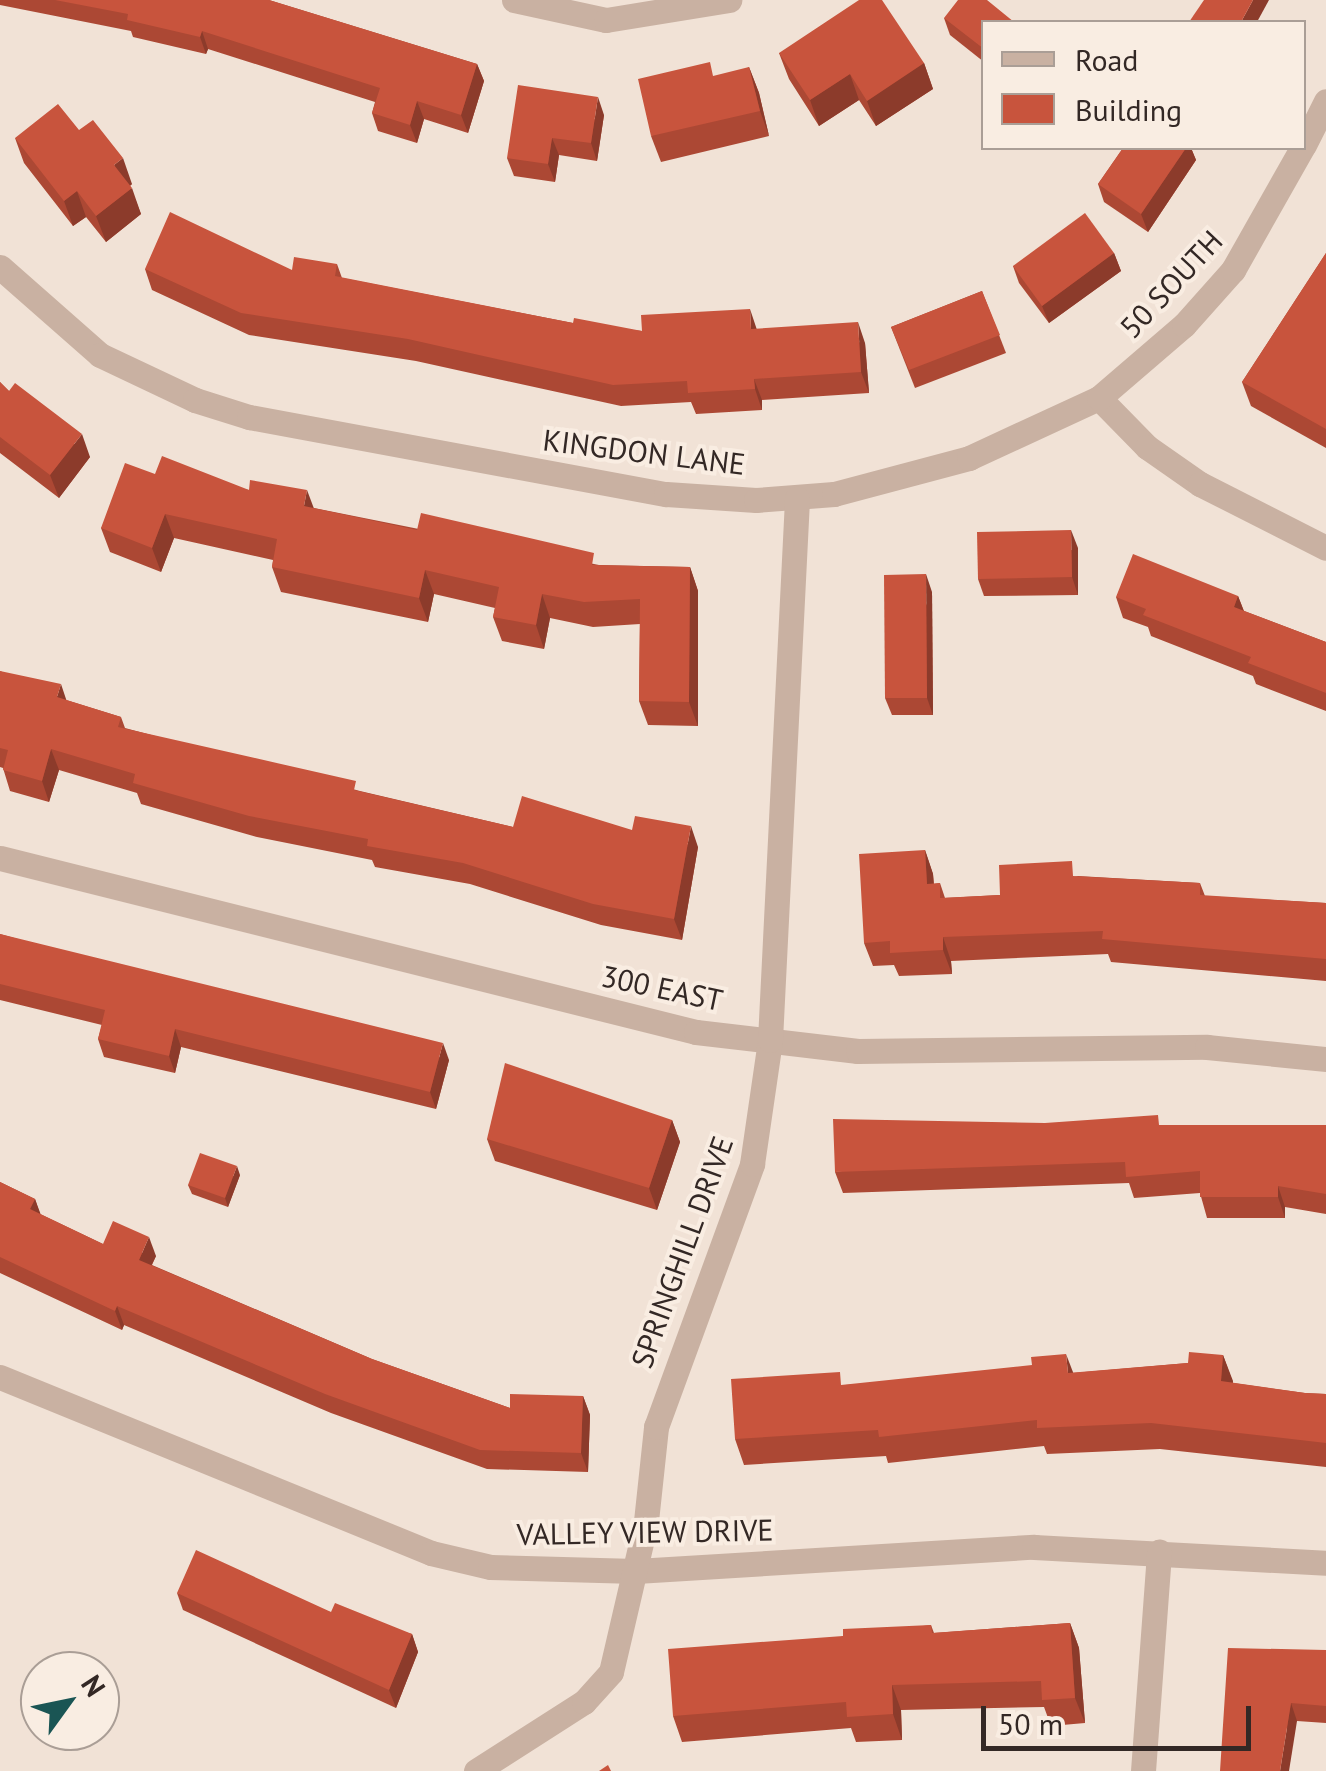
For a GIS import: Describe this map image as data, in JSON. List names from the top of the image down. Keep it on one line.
{"streets":{"street":["50 SOUTH","KINGDON LANE","300 EAST","SPRINGHILL DRIVE","VALLEY VIEW DRIVE"]},"crossings":[["50 SOUTH","KINGDON LANE"],["KINGDON LANE","SPRINGHILL DRIVE"],["300 EAST","SPRINGHILL DRIVE"],["SPRINGHILL DRIVE","VALLEY VIEW DRIVE"]],"legend":["Road","Building"],"scale_bar":"50 m","north":"top right"}
